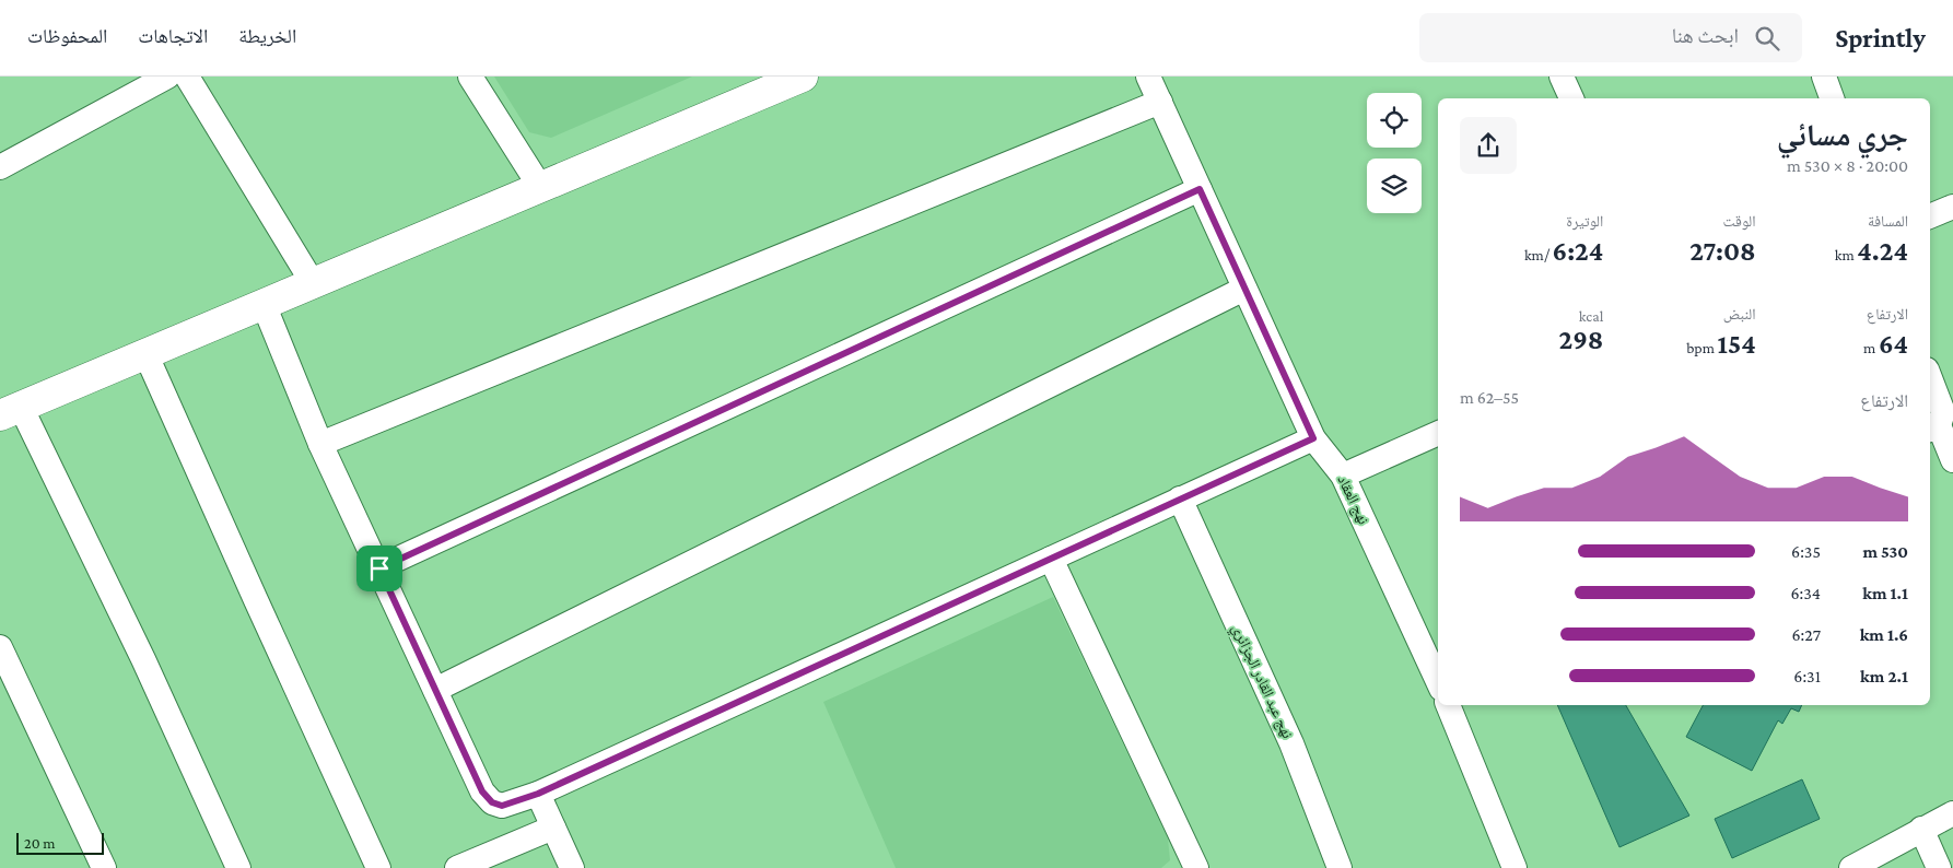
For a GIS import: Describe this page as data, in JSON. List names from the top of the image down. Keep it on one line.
{"streets":{"street":["نهج العقاد","نهج عبد القادر الجزائري"]},"scale_bar":"20 m","page":{"header":"Sprintly","search":"ابحث هنا","nav":["الخريطة","الاتجاهات","المحفوظات"],"heading":["جري مسائي","20:00 · 8 × 530 m"],"stats":[["المسافة","4.24 km"],["الوقت","27:08"],["الوتيرة","6:24 /km"],["الارتفاع","64 m"],["النبض","154 bpm"],["kcal","298"]],"chart":["الارتفاع","55–62 m"],"list":[{"name":"530 m","note":"6:35"},{"name":"1.1 km","note":"6:34"},{"name":"1.6 km","note":"6:27"},{"name":"2.1 km","note":"6:31"}],"scale":"20 m"}}
